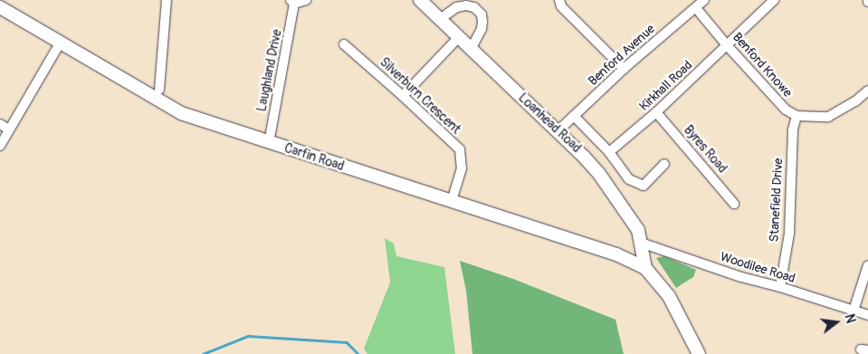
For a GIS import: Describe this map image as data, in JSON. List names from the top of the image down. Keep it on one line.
{"streets":{"main road":["Loanhead Road","Carfin Road"],"street":["Benford Avenue","Benford Knowe","Laughland Drive","Kirkhall Road","Silverburn Crescent","Byres Road","Stanefield Drive","Woodilee Road"]},"crossings":[["Benford Avenue","Benford Knowe"],["Benford Avenue","Loanhead Road"],["Benford Knowe","Kirkhall Road"],["Benford Knowe","Stanefield Drive"],["Laughland Drive","Carfin Road"],["Kirkhall Road","Byres Road"],["Silverburn Crescent","Carfin Road"],["Loanhead Road","Carfin Road"],["Loanhead Road","Woodilee Road"],["Stanefield Drive","Woodilee Road"]],"north":"right"}
